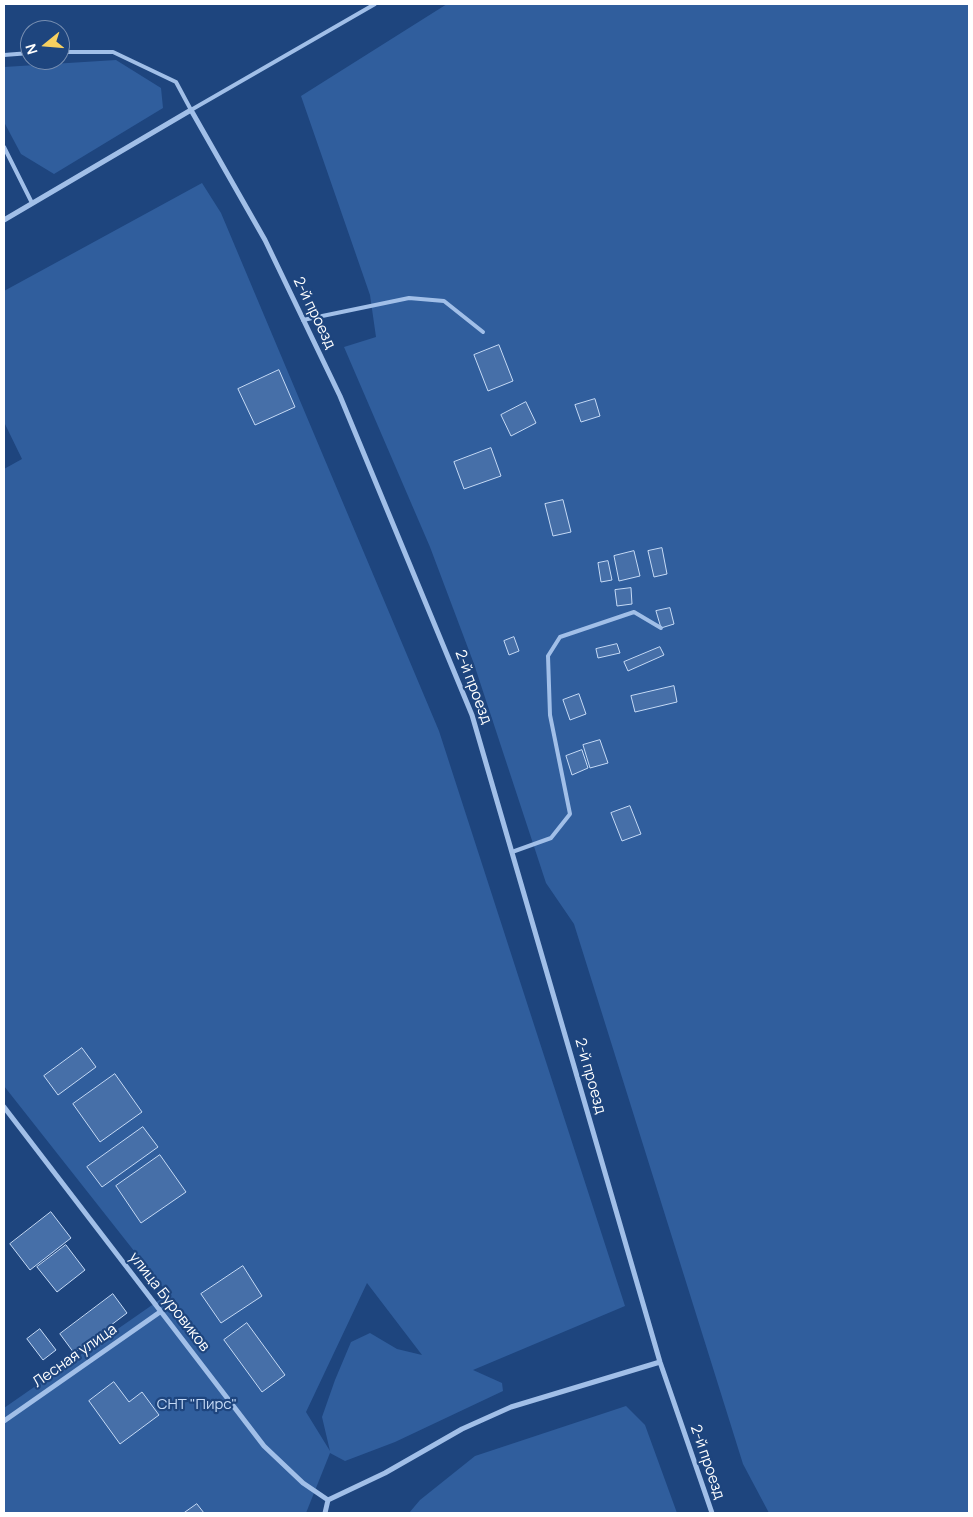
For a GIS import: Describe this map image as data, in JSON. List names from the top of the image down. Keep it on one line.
{"streets":{"street":["2-й проезд","улица Буровиков","Лесная улица"]},"crossings":[["улица Буровиков","Лесная улица"]],"parks":["СНТ \"Пирс\""],"north":"left"}
